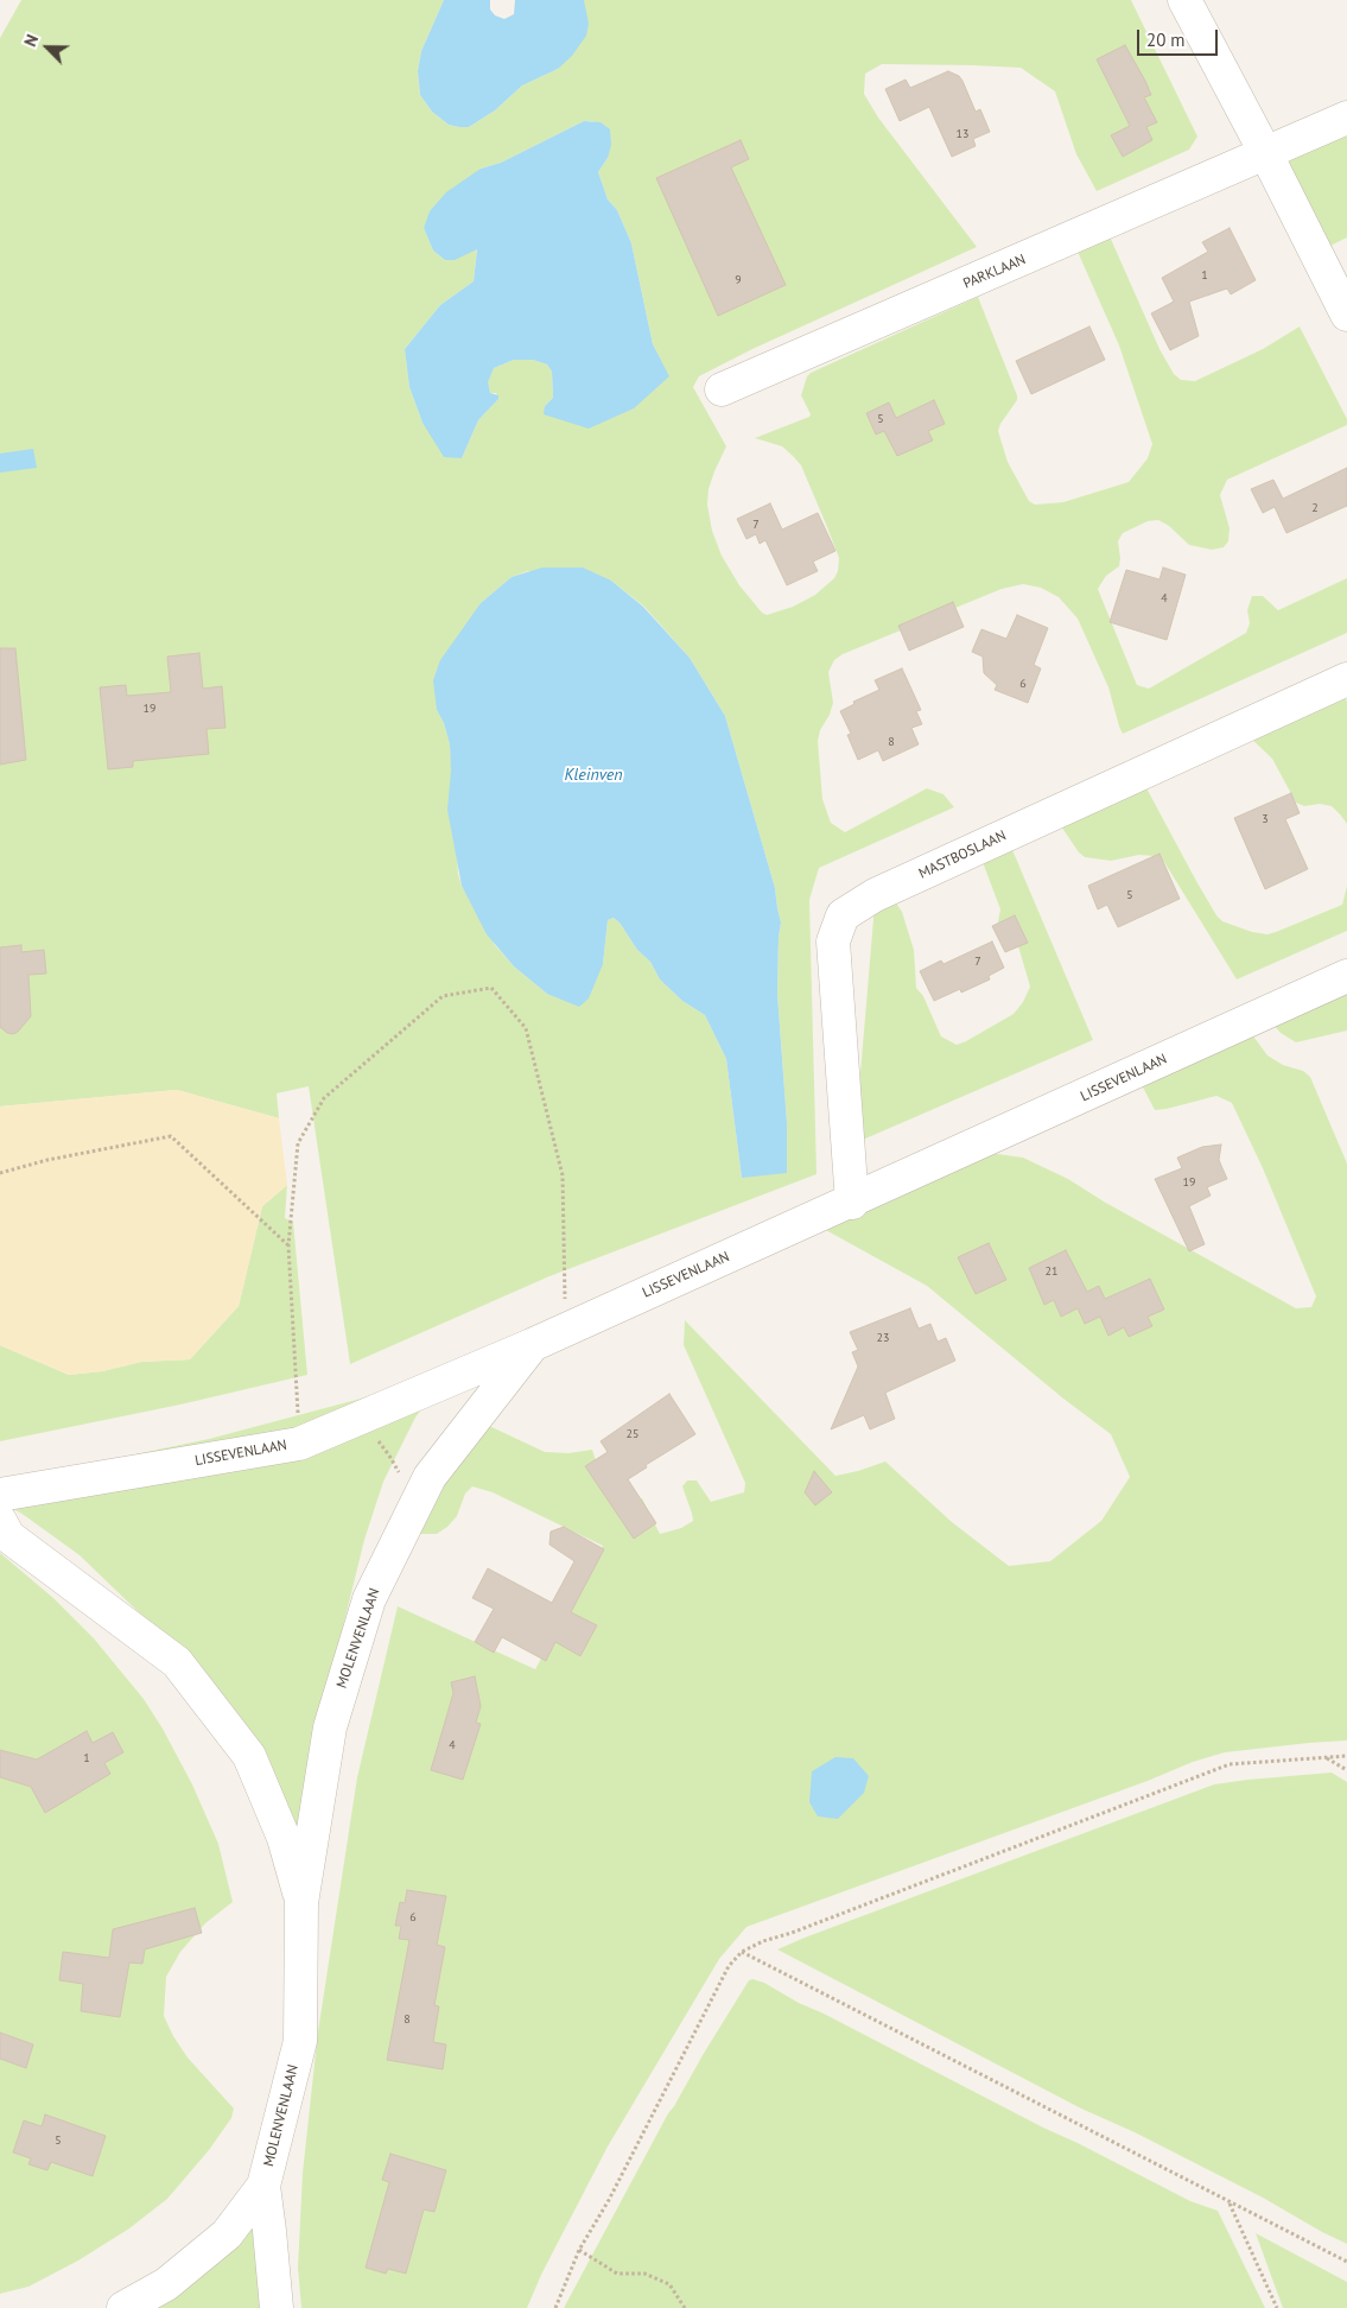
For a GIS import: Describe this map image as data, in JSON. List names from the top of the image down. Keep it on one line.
{"streets":{"street":["PARKLAAN","MASTBOSLAAN","LISSEVENLAAN","MOLENVENLAAN"]},"crossings":[["MASTBOSLAAN","LISSEVENLAAN"],["LISSEVENLAAN","MOLENVENLAAN"]],"water":["Kleinven"],"house_numbers":["13","1","9","5","2","7","4","6","19","8","3","5","7","19","21","23","25","4","1","6","8","5"],"scale_bar":"20 m","north":"top left"}
